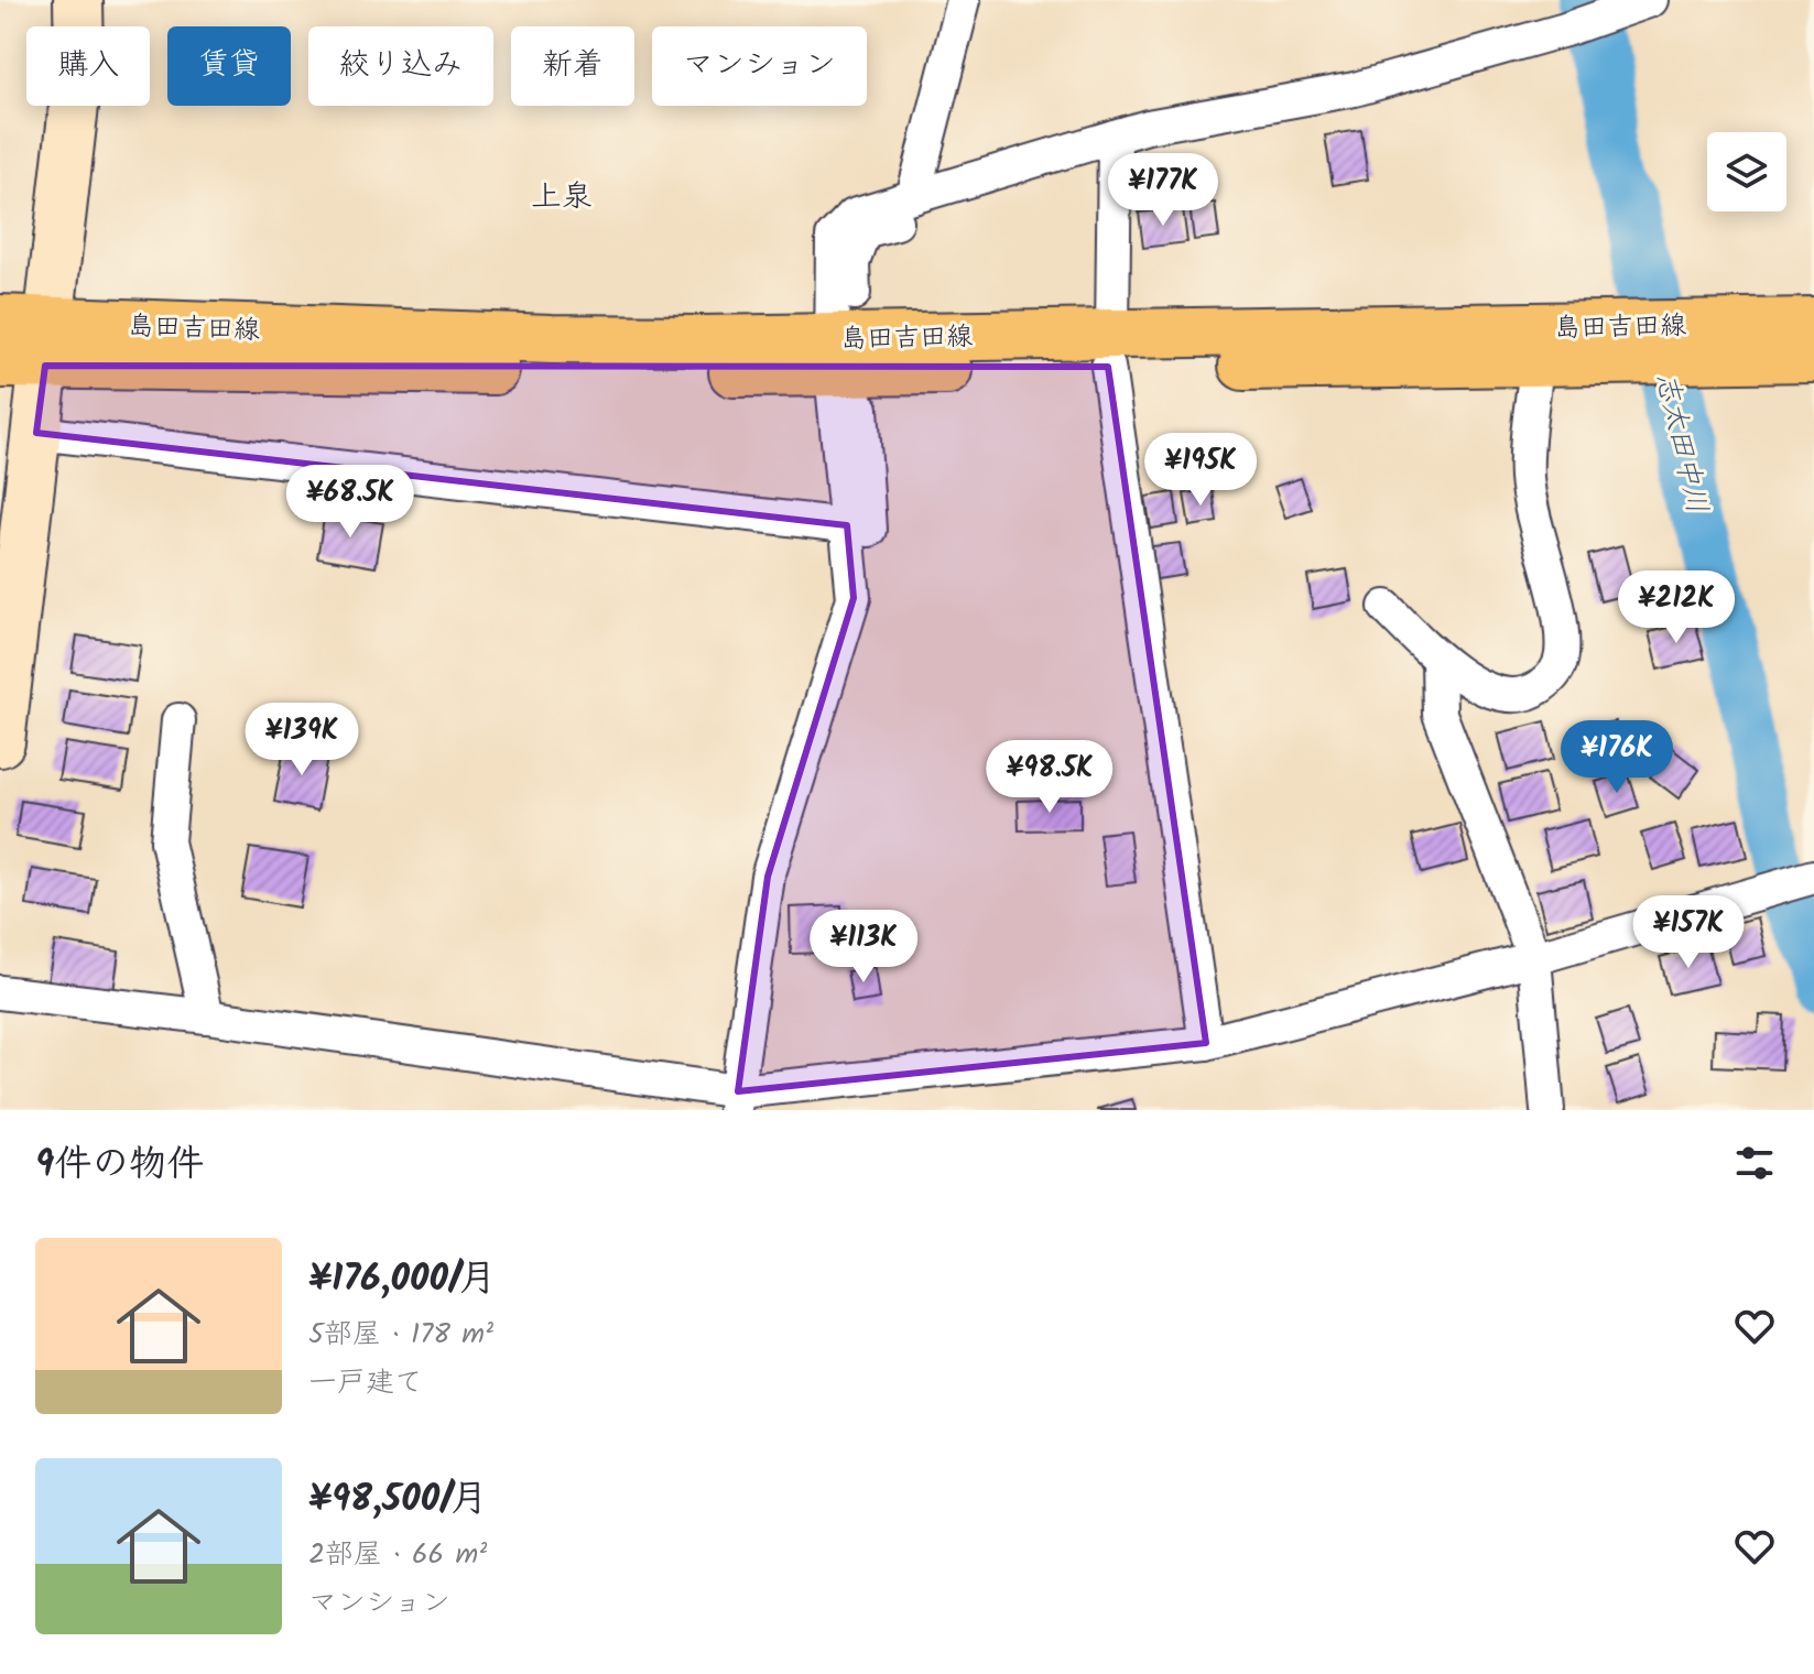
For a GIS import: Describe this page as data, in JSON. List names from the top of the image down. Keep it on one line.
{"streets":{"main road":["島田吉田線"]},"districts":["上泉"],"water":["志太田中川"],"page":{"chip":["購入","賃貸","絞り込み","新着","マンション"],"price":["¥177K","¥195K","¥68.5K","¥212K","¥139K","¥176K","¥98.5K","¥157K","¥113K"],"heading":"9件の物件","list":[{"name":"¥176,000/月","note":"5部屋 · 178 m² · 一戸建て"},{"name":"¥98,500/月","note":"2部屋 · 66 m² · マンション"}]}}
